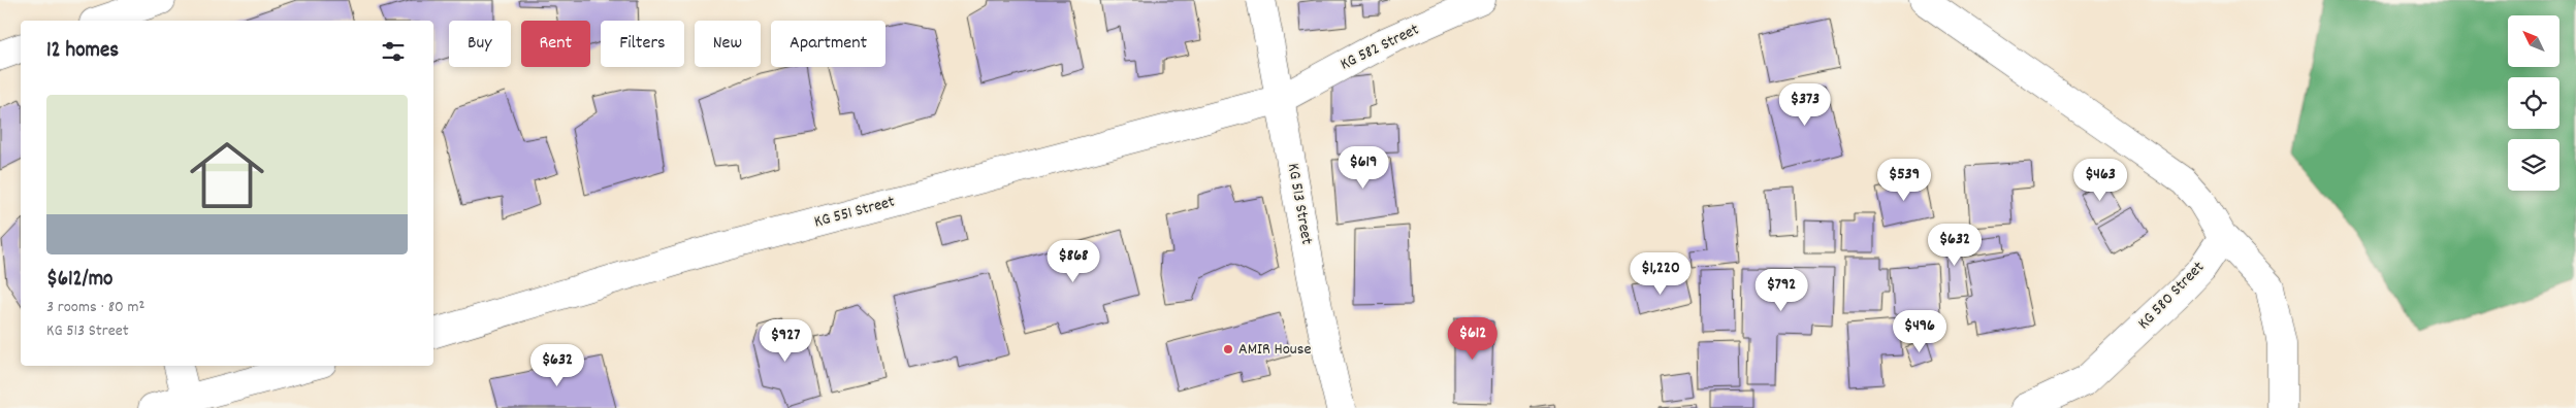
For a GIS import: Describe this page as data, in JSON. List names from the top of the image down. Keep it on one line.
{"streets":{"street":["KG 582 Street","KG 513 Street","KG 551 Street","KG 580 Street"]},"crossings":[["KG 582 Street","KG 513 Street"],["KG 582 Street","KG 551 Street"],["KG 513 Street","KG 551 Street"]],"places":["AMIR House"],"north":"top left","page":{"chip":["Buy","Rent","Filters","New","Apartment"],"heading":"12 homes","list":[{"name":"$612/mo","note":"3 rooms · 80 m² · KG 513 Street"}],"price":["$373","$619","$539","$463","$632","$868","$1,220","$792","$496","$612","$927","$632"]}}
